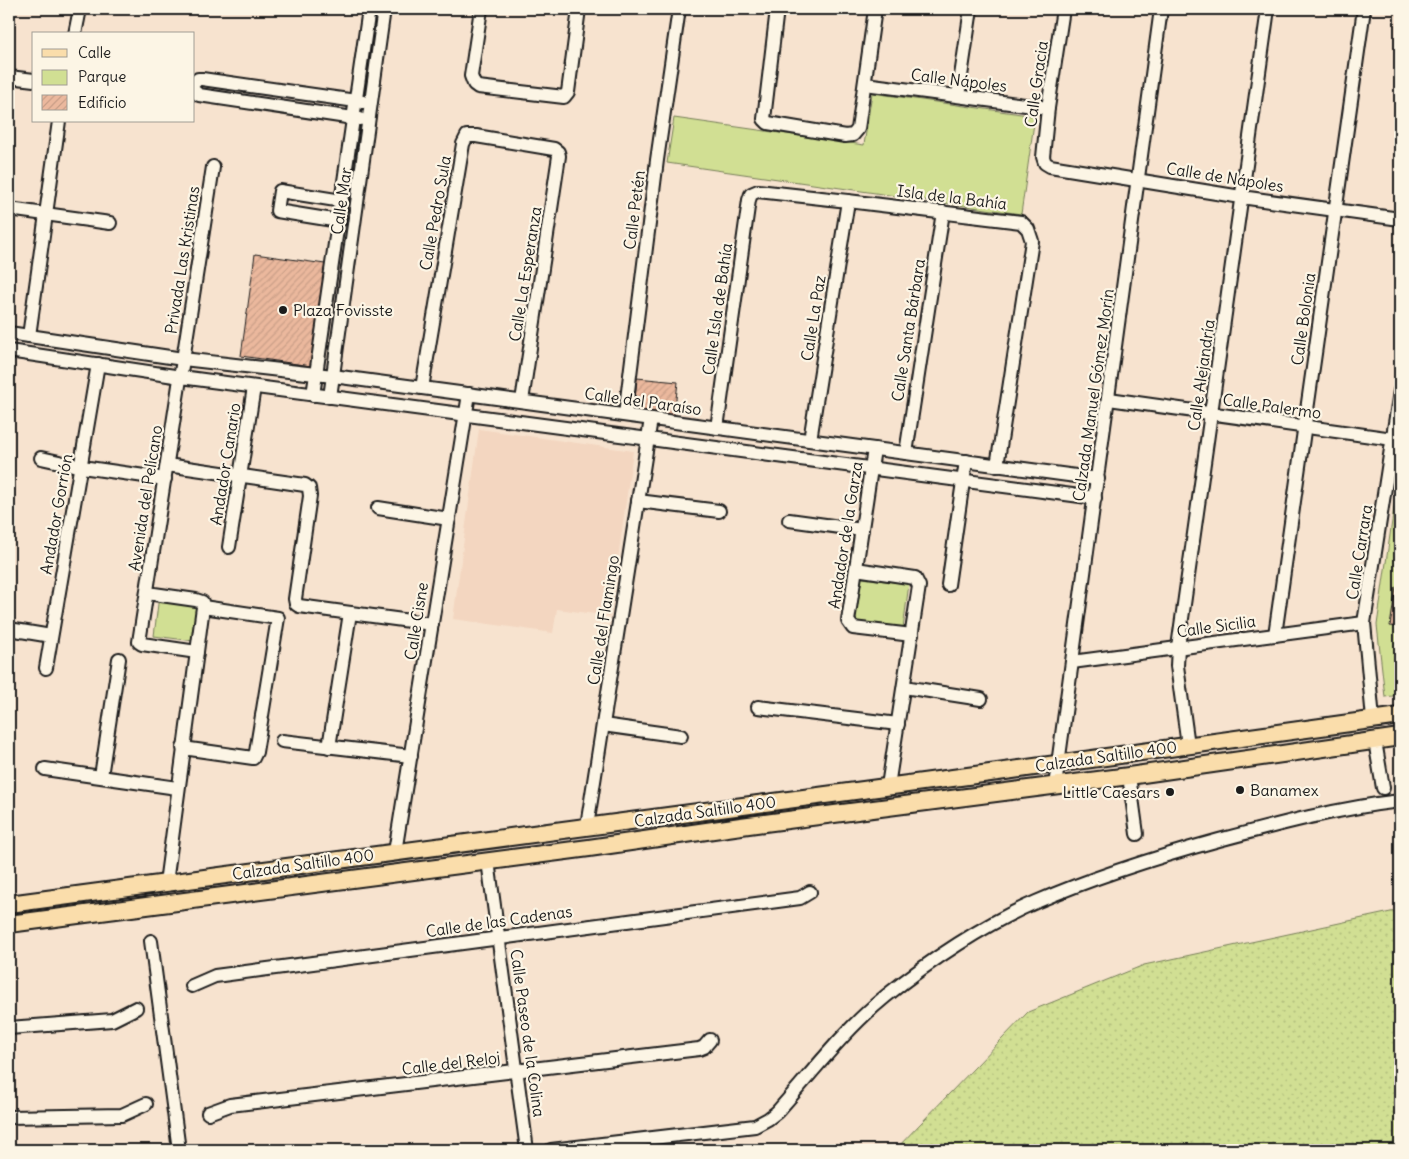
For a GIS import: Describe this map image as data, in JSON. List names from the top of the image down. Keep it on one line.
{"streets":{"main road":["Calzada Saltillo 400"],"street":["Calle Nápoles","Calle Gracia","Calle de Nápoles","Isla de la Bahía","Calle Mar","Calle Petén","Calle Pedro Sula","Privada Las Kristinas","Calle La Esperanza","Calle Isla de Bahía","Calle La Paz","Calle Bolonia","Calle Santa Bárbara","Calle Alejandría","Calzada Manuel Gómez Morín","Calle del Paraíso","Calle Palermo","Andador Canario","Avenida del Pelícano","Andador Gorrión","Andador de la Garza","Calle Carrara","Calle del Flamingo","Calle Cisne","Calle Sicilia","Calle de las Cadenas","Calle Paseo de la Colina","Calle del Reloj"]},"crossings":[["Calle Nápoles","Calle Gracia"],["Calle Gracia","Calle de Nápoles"],["Calle de Nápoles","Calle Bolonia"],["Calle de Nápoles","Calle Alejandría"],["Calle de Nápoles","Calzada Manuel Gómez Morín"],["Isla de la Bahía","Calle Isla de Bahía"],["Isla de la Bahía","Calle La Paz"],["Isla de la Bahía","Calle Santa Bárbara"],["Isla de la Bahía","Calle del Paraíso"],["Calle Mar","Calle del Paraíso"],["Calle Petén","Calle del Paraíso"],["Calle Pedro Sula","Calle La Esperanza"],["Calle Pedro Sula","Calle del Paraíso"],["Privada Las Kristinas","Calle del Paraíso"],["Privada Las Kristinas","Avenida del Pelícano"],["Calle La Esperanza","Calle del Paraíso"],["Calle Isla de Bahía","Calle del Paraíso"],["Calle La Paz","Calle del Paraíso"],["Calle Bolonia","Calle Palermo"],["Calle Bolonia","Calle Sicilia"],["Calle Santa Bárbara","Calle del Paraíso"],["Calle Alejandría","Calle Palermo"],["Calle Alejandría","Calle Sicilia"],["Calle Alejandría","Calzada Saltillo 400"],["Calzada Manuel Gómez Morín","Calle del Paraíso"],["Calzada Manuel Gómez Morín","Calle Palermo"],["Calzada Manuel Gómez Morín","Calle Sicilia"],["Calzada Manuel Gómez Morín","Calzada Saltillo 400"],["Calle del Paraíso","Avenida del Pelícano"],["Calle del Paraíso","Andador de la Garza"],["Calle del Paraíso","Calle del Flamingo"],["Calle del Paraíso","Calle Cisne"],["Calle Palermo","Calle Carrara"],["Calle Carrara","Calle Sicilia"],["Calle Carrara","Calzada Saltillo 400"],["Calle del Flamingo","Calzada Saltillo 400"],["Calle Cisne","Calzada Saltillo 400"],["Calzada Saltillo 400","Calle Paseo de la Colina"],["Calle de las Cadenas","Calle Paseo de la Colina"],["Calle Paseo de la Colina","Calle del Reloj"]],"places":["Plaza Fovisste","Banamex","Little Caesars"],"legend":["Calle","Parque","Edificio"]}
